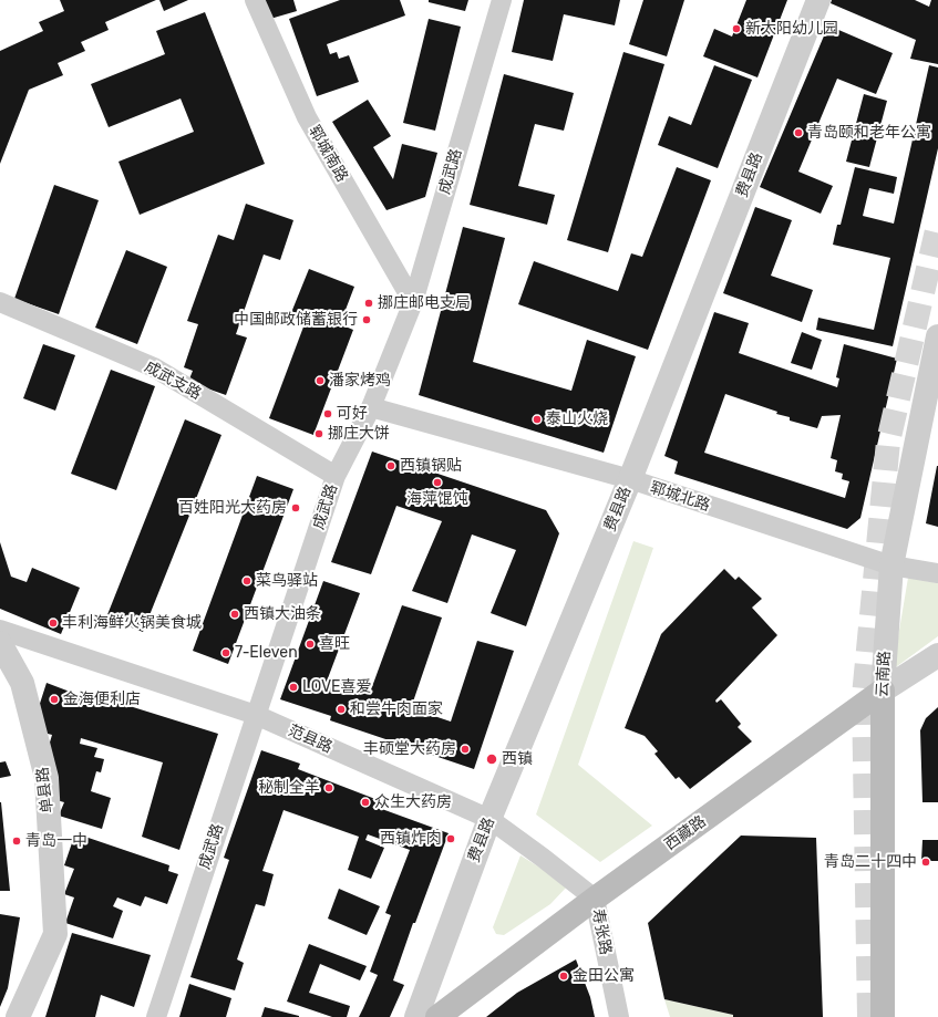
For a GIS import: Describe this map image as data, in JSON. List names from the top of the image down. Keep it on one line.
{"streets":{"main road":["云南路","西藏路"],"street":["郓城南路","成武路","费县路","成武支路","郓城北路","范县路","单县路","寿张路"]},"crossings":[["郓城南路","成武路"],["成武路","成武支路"],["成武路","郓城北路"],["成武路","范县路"],["费县路","郓城北路"],["费县路","范县路"],["郓城北路","云南路"],["云南路","西藏路"],["范县路","西藏路"],["范县路","寿张路"],["西藏路","寿张路"]],"places":["新太阳幼儿园","青岛颐和老年公寓","挪庄邮电支局","中国邮政储蓄银行","潘家烤鸡","可好","泰山火烧","挪庄大饼","西镇锅贴","海萍馄饨","百姓阳光大药房","菜鸟驿站","西镇大油条","丰利海鲜火锅美食城","喜旺","7-Eleven","LOVE喜爱","金海便利店","和尝牛肉面家","丰硕堂大药房","西镇","秘制全羊","众生大药房","西镇炸肉","青岛一中","青岛二十四中","金田公寓"]}
